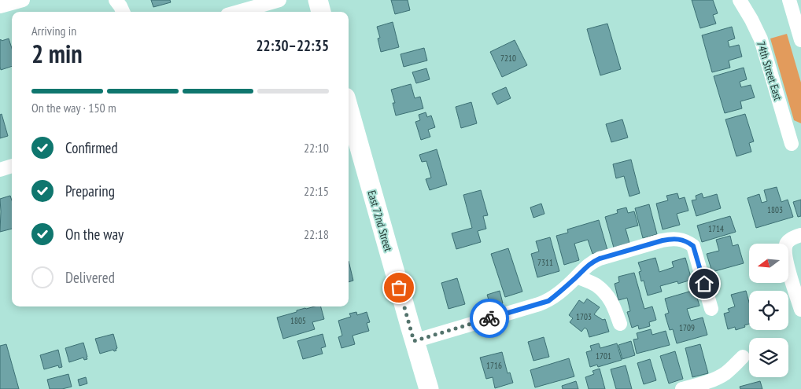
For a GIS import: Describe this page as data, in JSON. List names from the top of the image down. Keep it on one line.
{"streets":{"main road":["East 72nd Street"],"street":["74th Street East"]},"house_numbers":["7210","1803","1714","7311","1703","1805","1709","1701","1716"],"north":"left","page":{"heading":["2 min","Arriving in","22:30–22:35"],"bar":"On the way · 150 m","list":[["Confirmed","22:10"],["Preparing","22:15"],["On the way","22:18"],"Delivered"]}}
